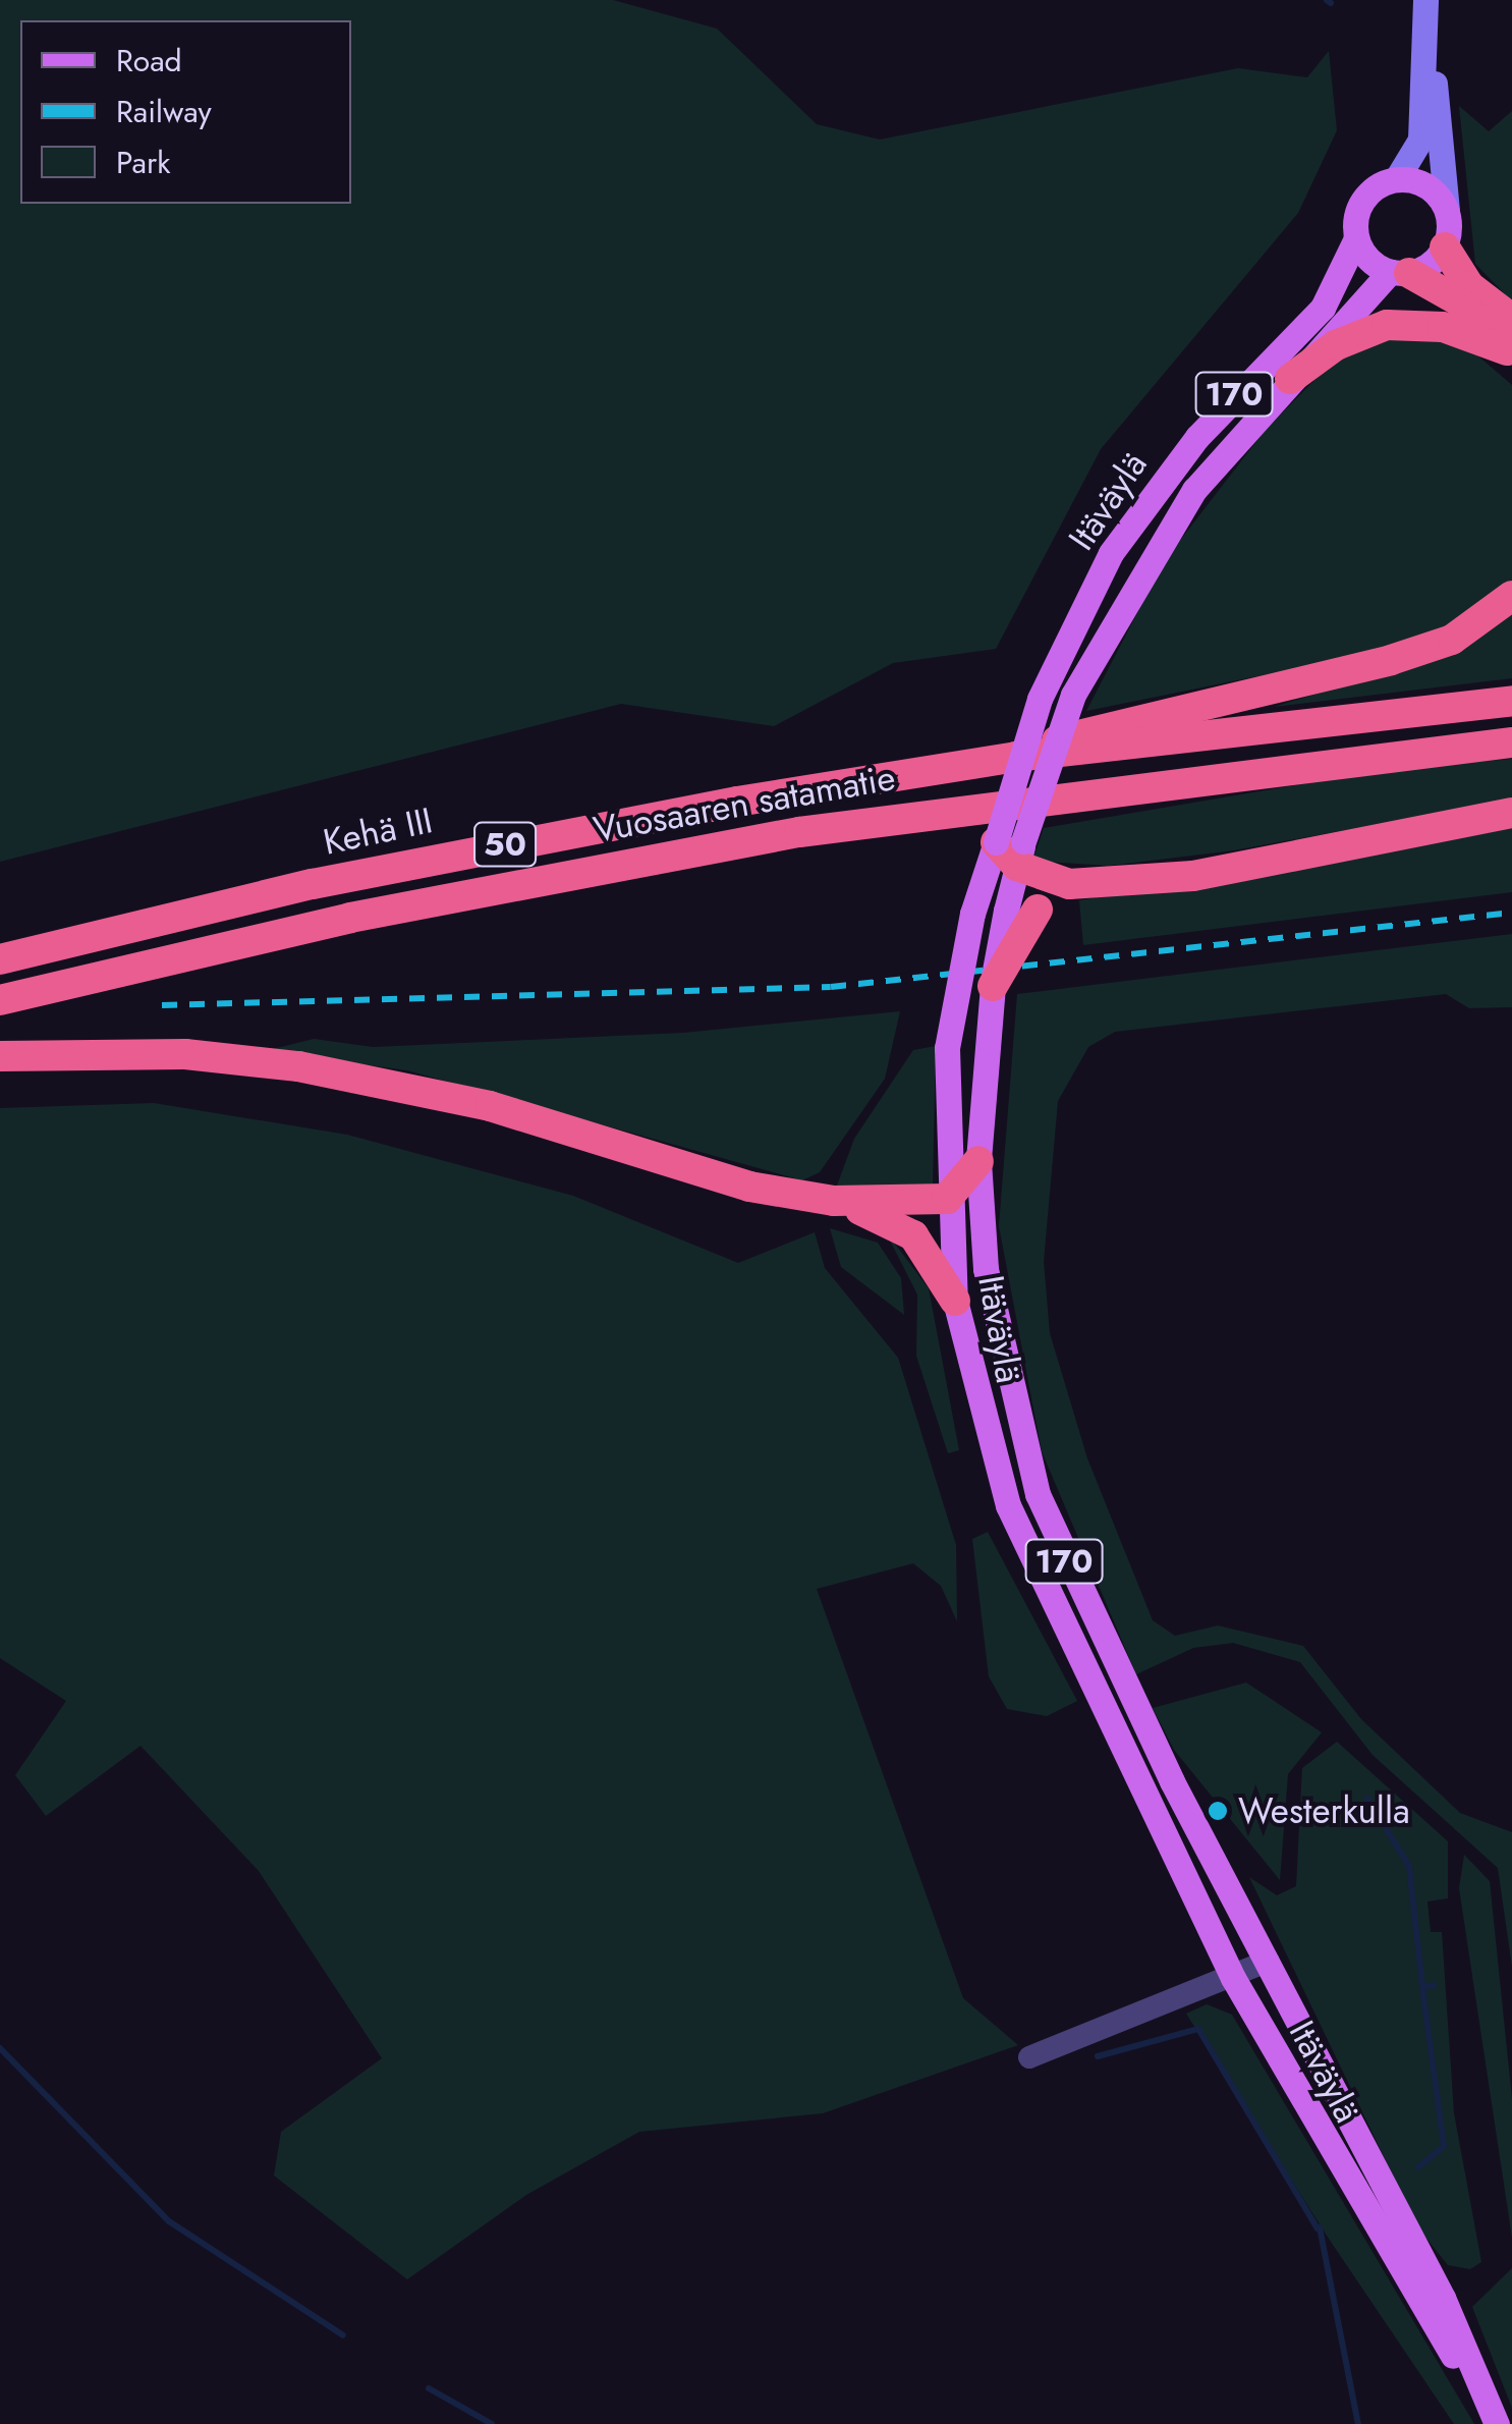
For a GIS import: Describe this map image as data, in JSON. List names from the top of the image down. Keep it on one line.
{"streets":{"highway":["Vuosaaren satamatie","Kehä III","50"],"main road":["170","Itäväylä"]},"places":["Westerkulla"],"legend":["Road","Railway","Park"]}
